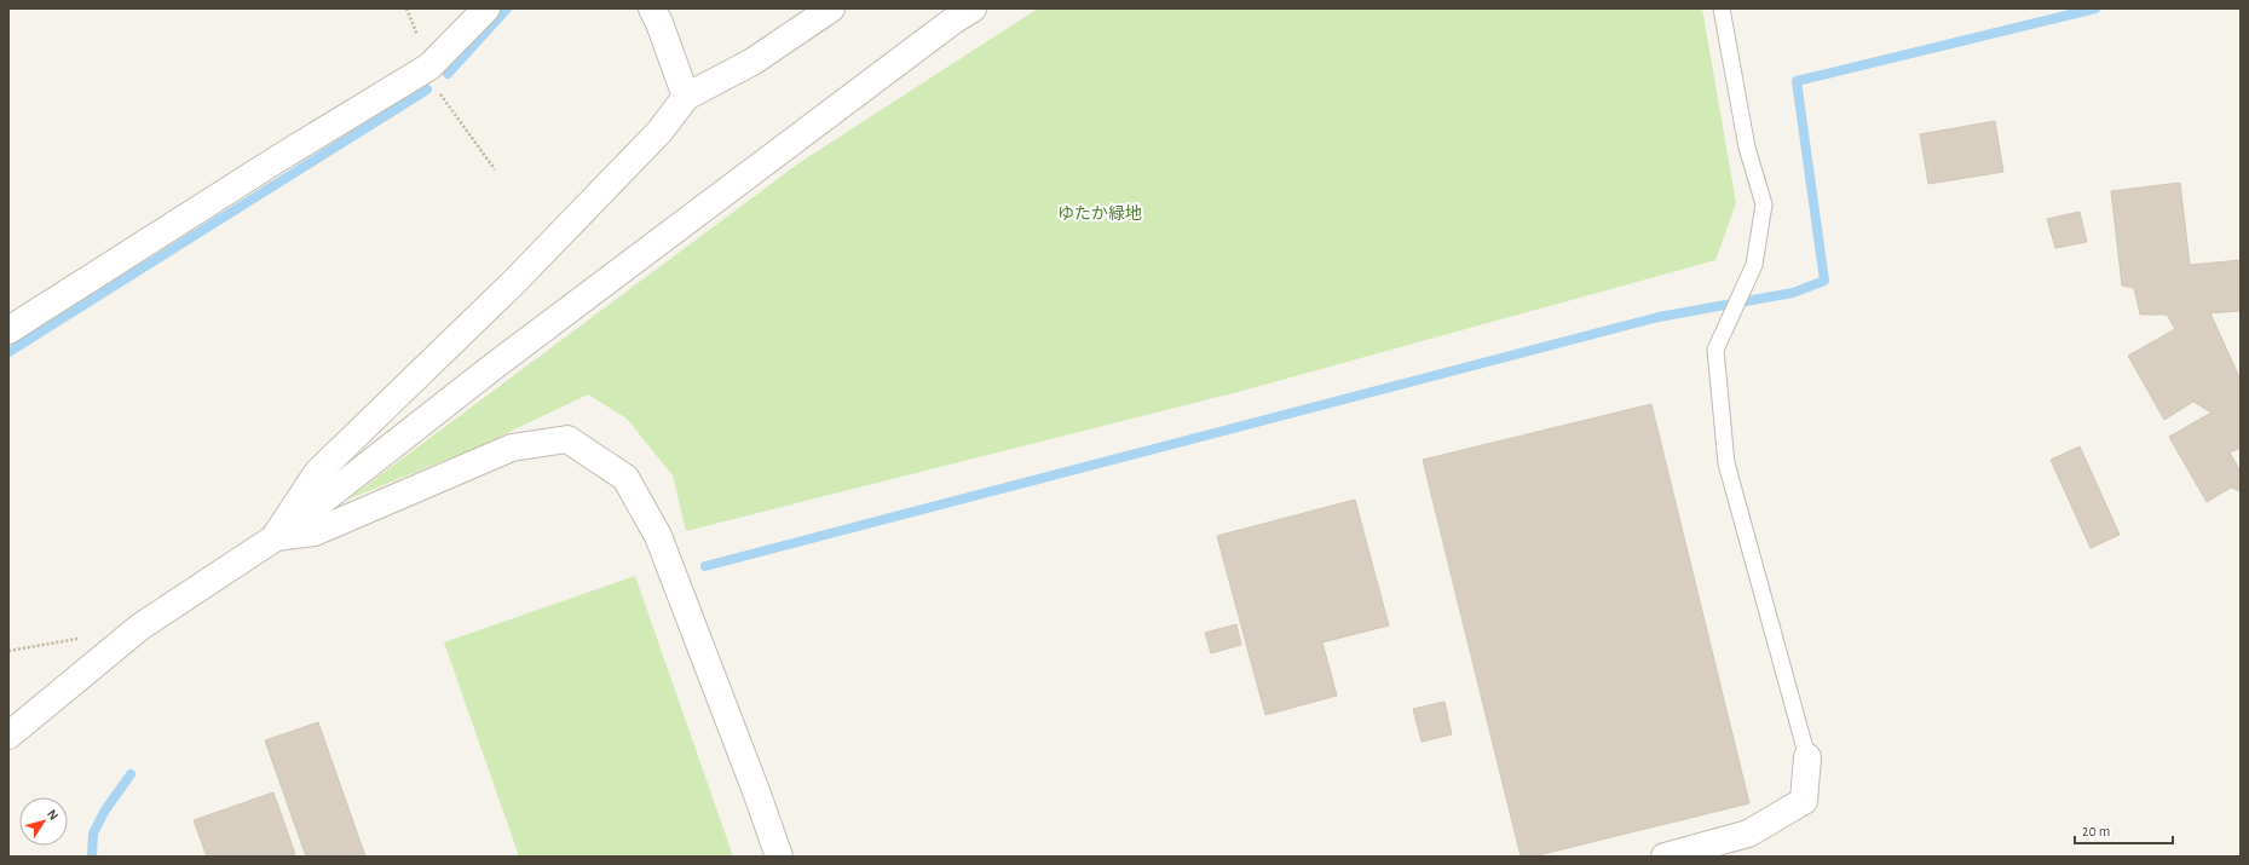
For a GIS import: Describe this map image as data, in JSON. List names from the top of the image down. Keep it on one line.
{"parks":["ゆたか緑地"],"scale_bar":"20 m","north":"top right"}
